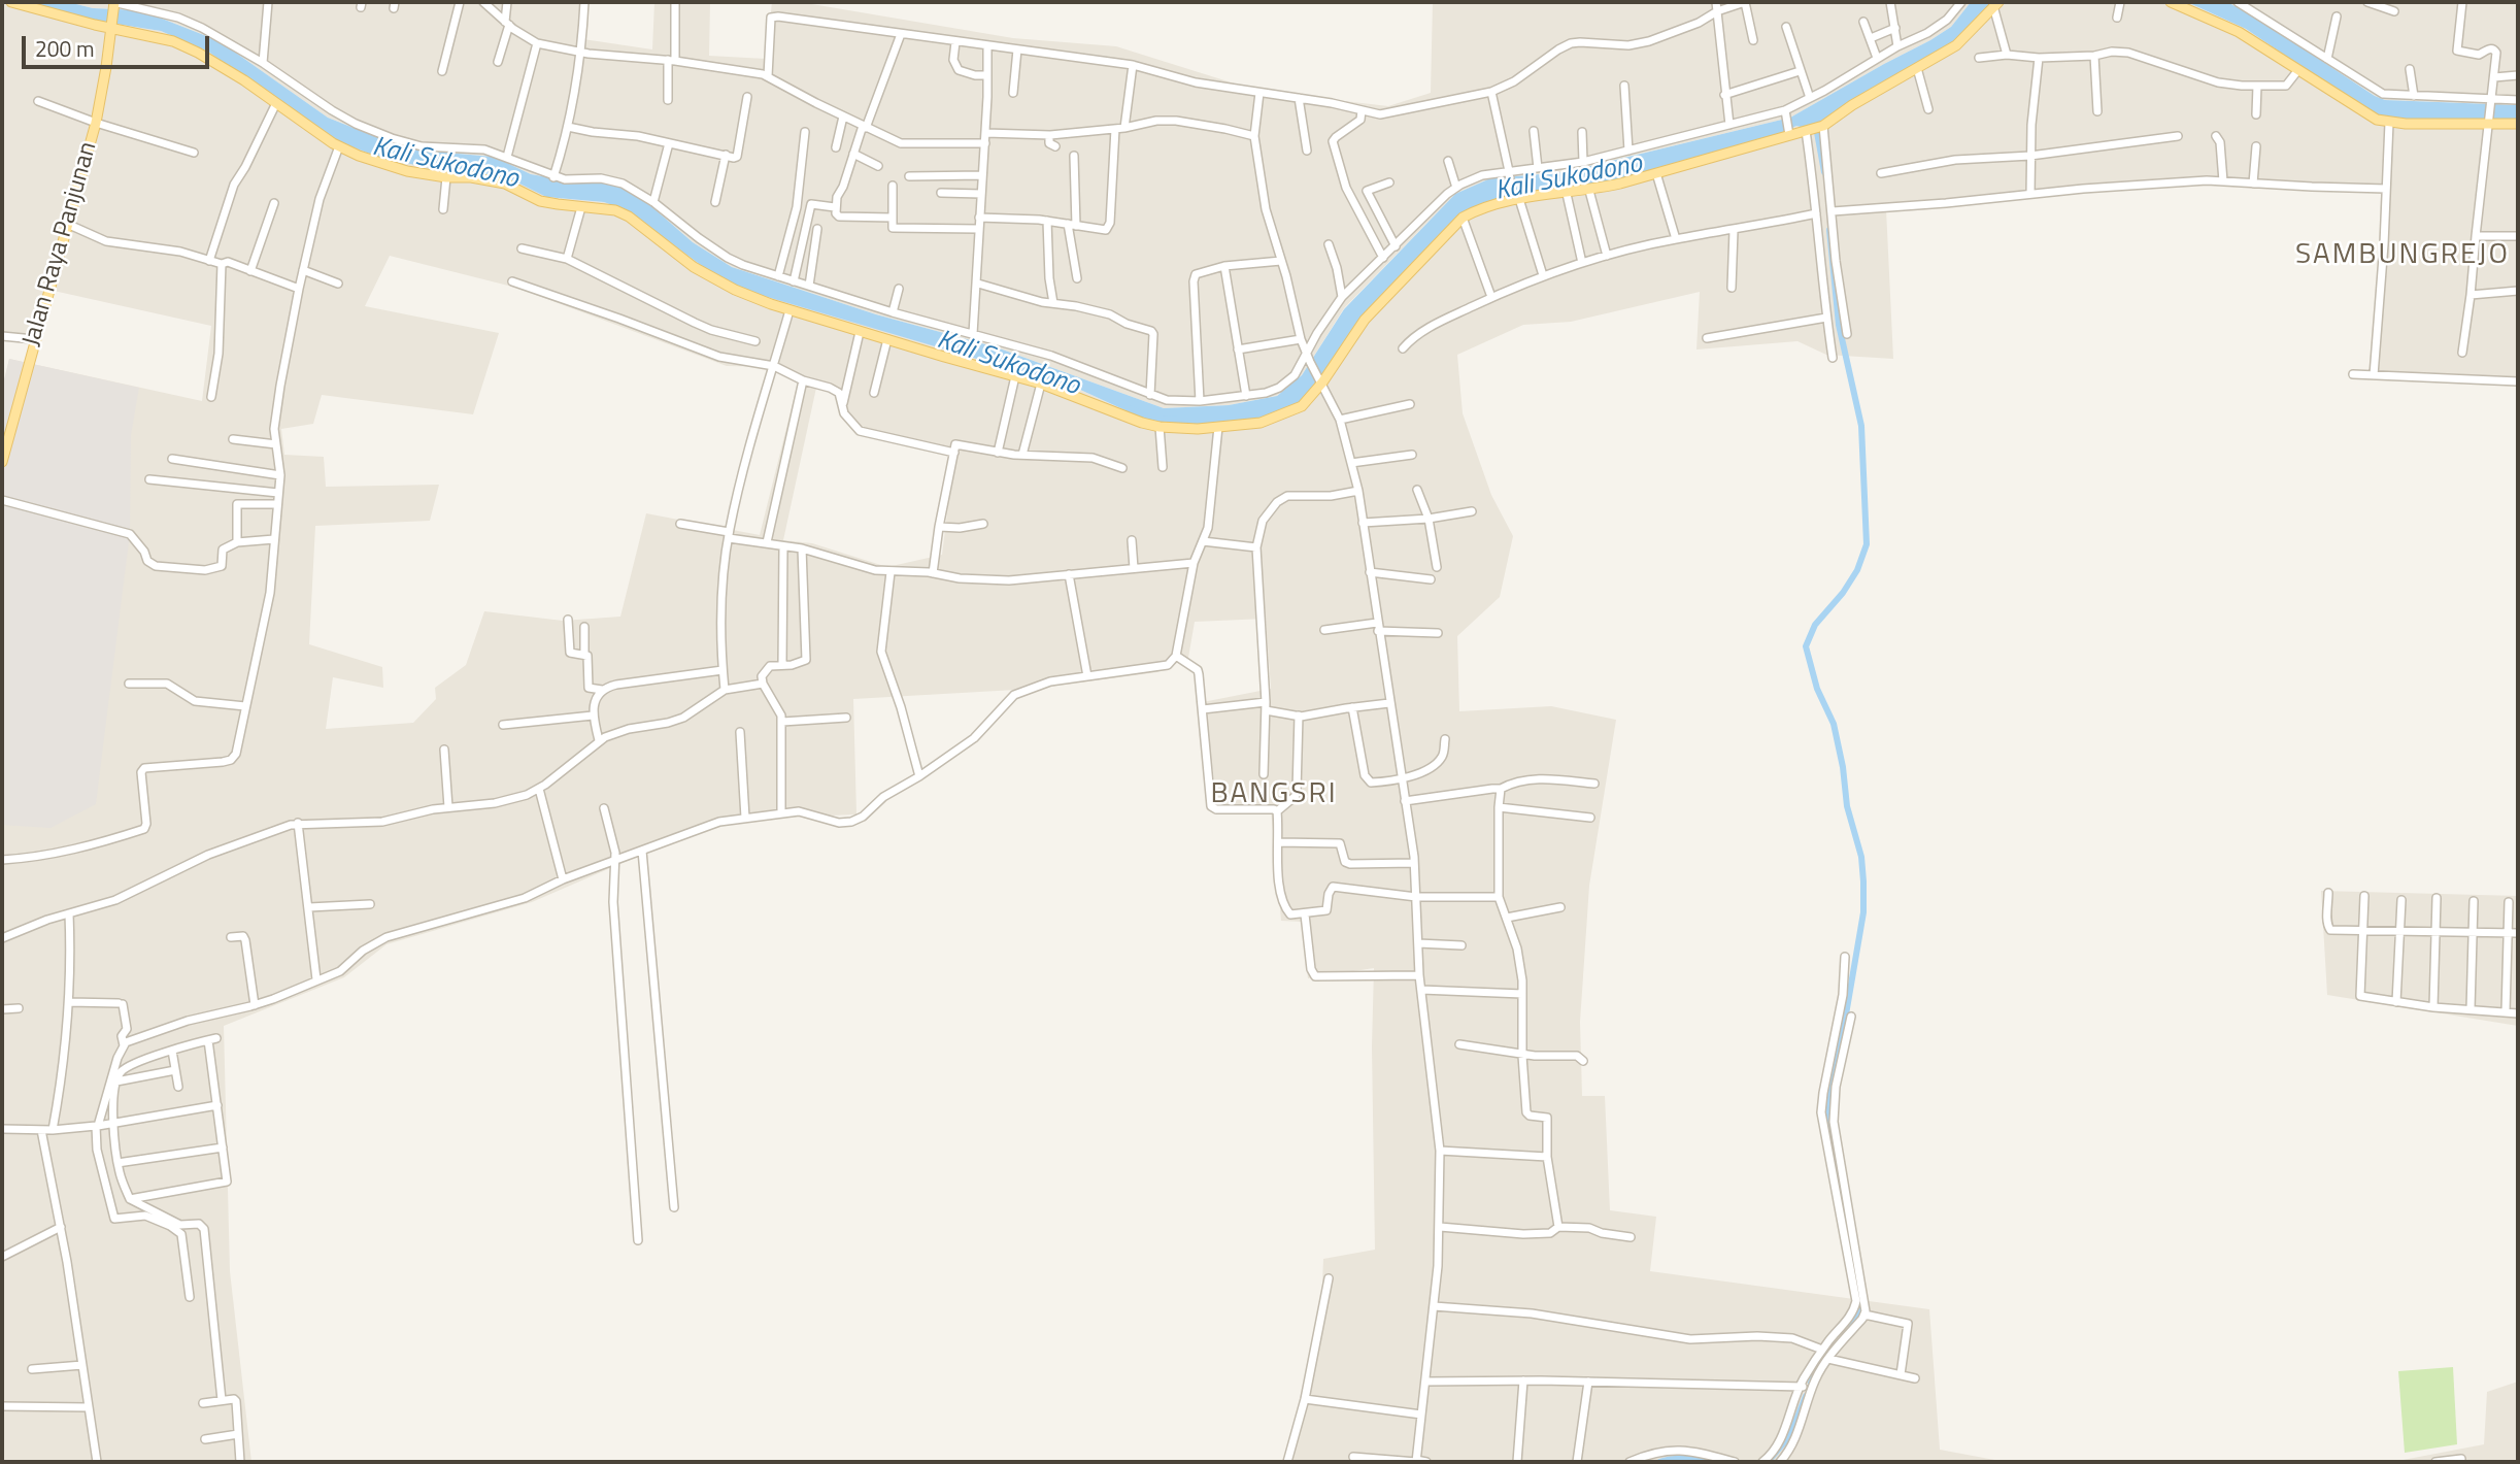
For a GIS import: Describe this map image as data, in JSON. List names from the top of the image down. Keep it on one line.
{"streets":{"main road":["Jalan Raya Panjunan"]},"districts":["SAMBUNGREJO","BANGSRI"],"water":["Kali Sukodono"],"scale_bar":"200 m"}
